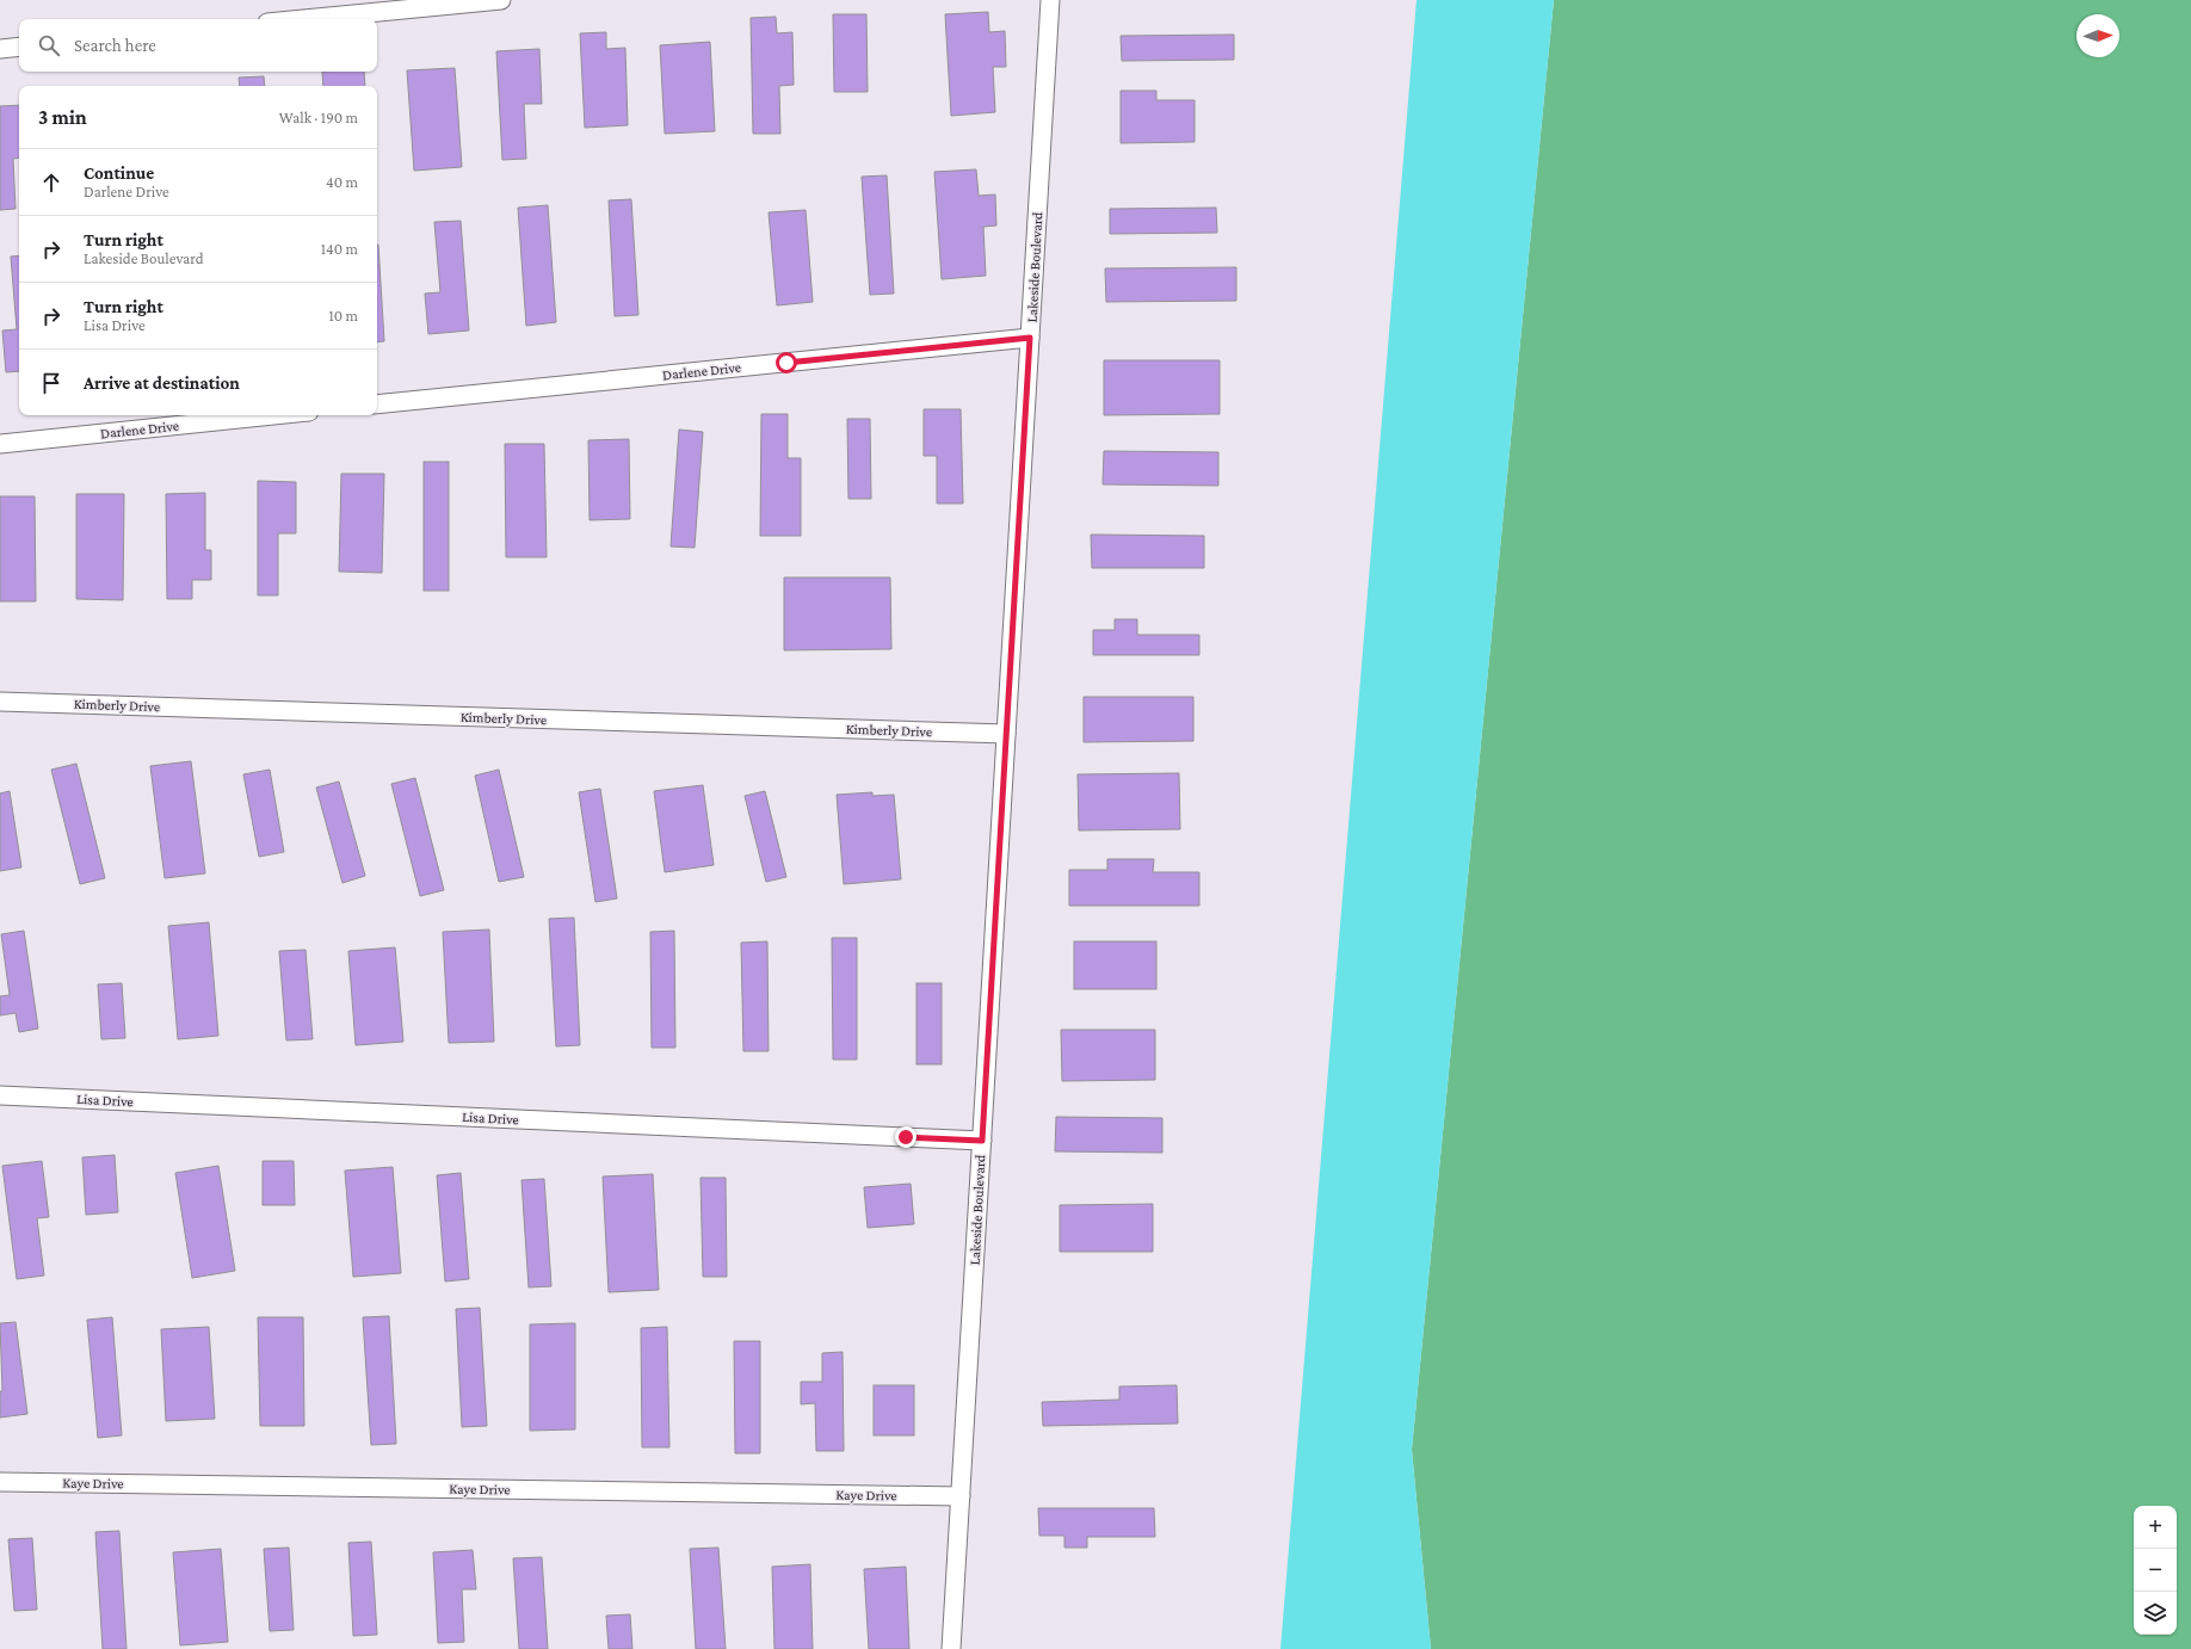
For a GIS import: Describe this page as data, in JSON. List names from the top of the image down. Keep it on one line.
{"streets":{"lane":["Lakeside Boulevard","Darlene Drive","Kimberly Drive","Lisa Drive","Kaye Drive"]},"crossings":[["Lakeside Boulevard","Darlene Drive"],["Lakeside Boulevard","Kimberly Drive"],["Lakeside Boulevard","Lisa Drive"],["Lakeside Boulevard","Kaye Drive"]],"north":"right","page":{"search":"Search here","heading":["3 min","Walk · 190 m"],"list":[["Continue","Darlene Drive","40 m"],["Turn right","Lakeside Boulevard","140 m"],["Turn right","Lisa Drive","10 m"],"Arrive at destination"],"map_buttons":["+","−"]}}
